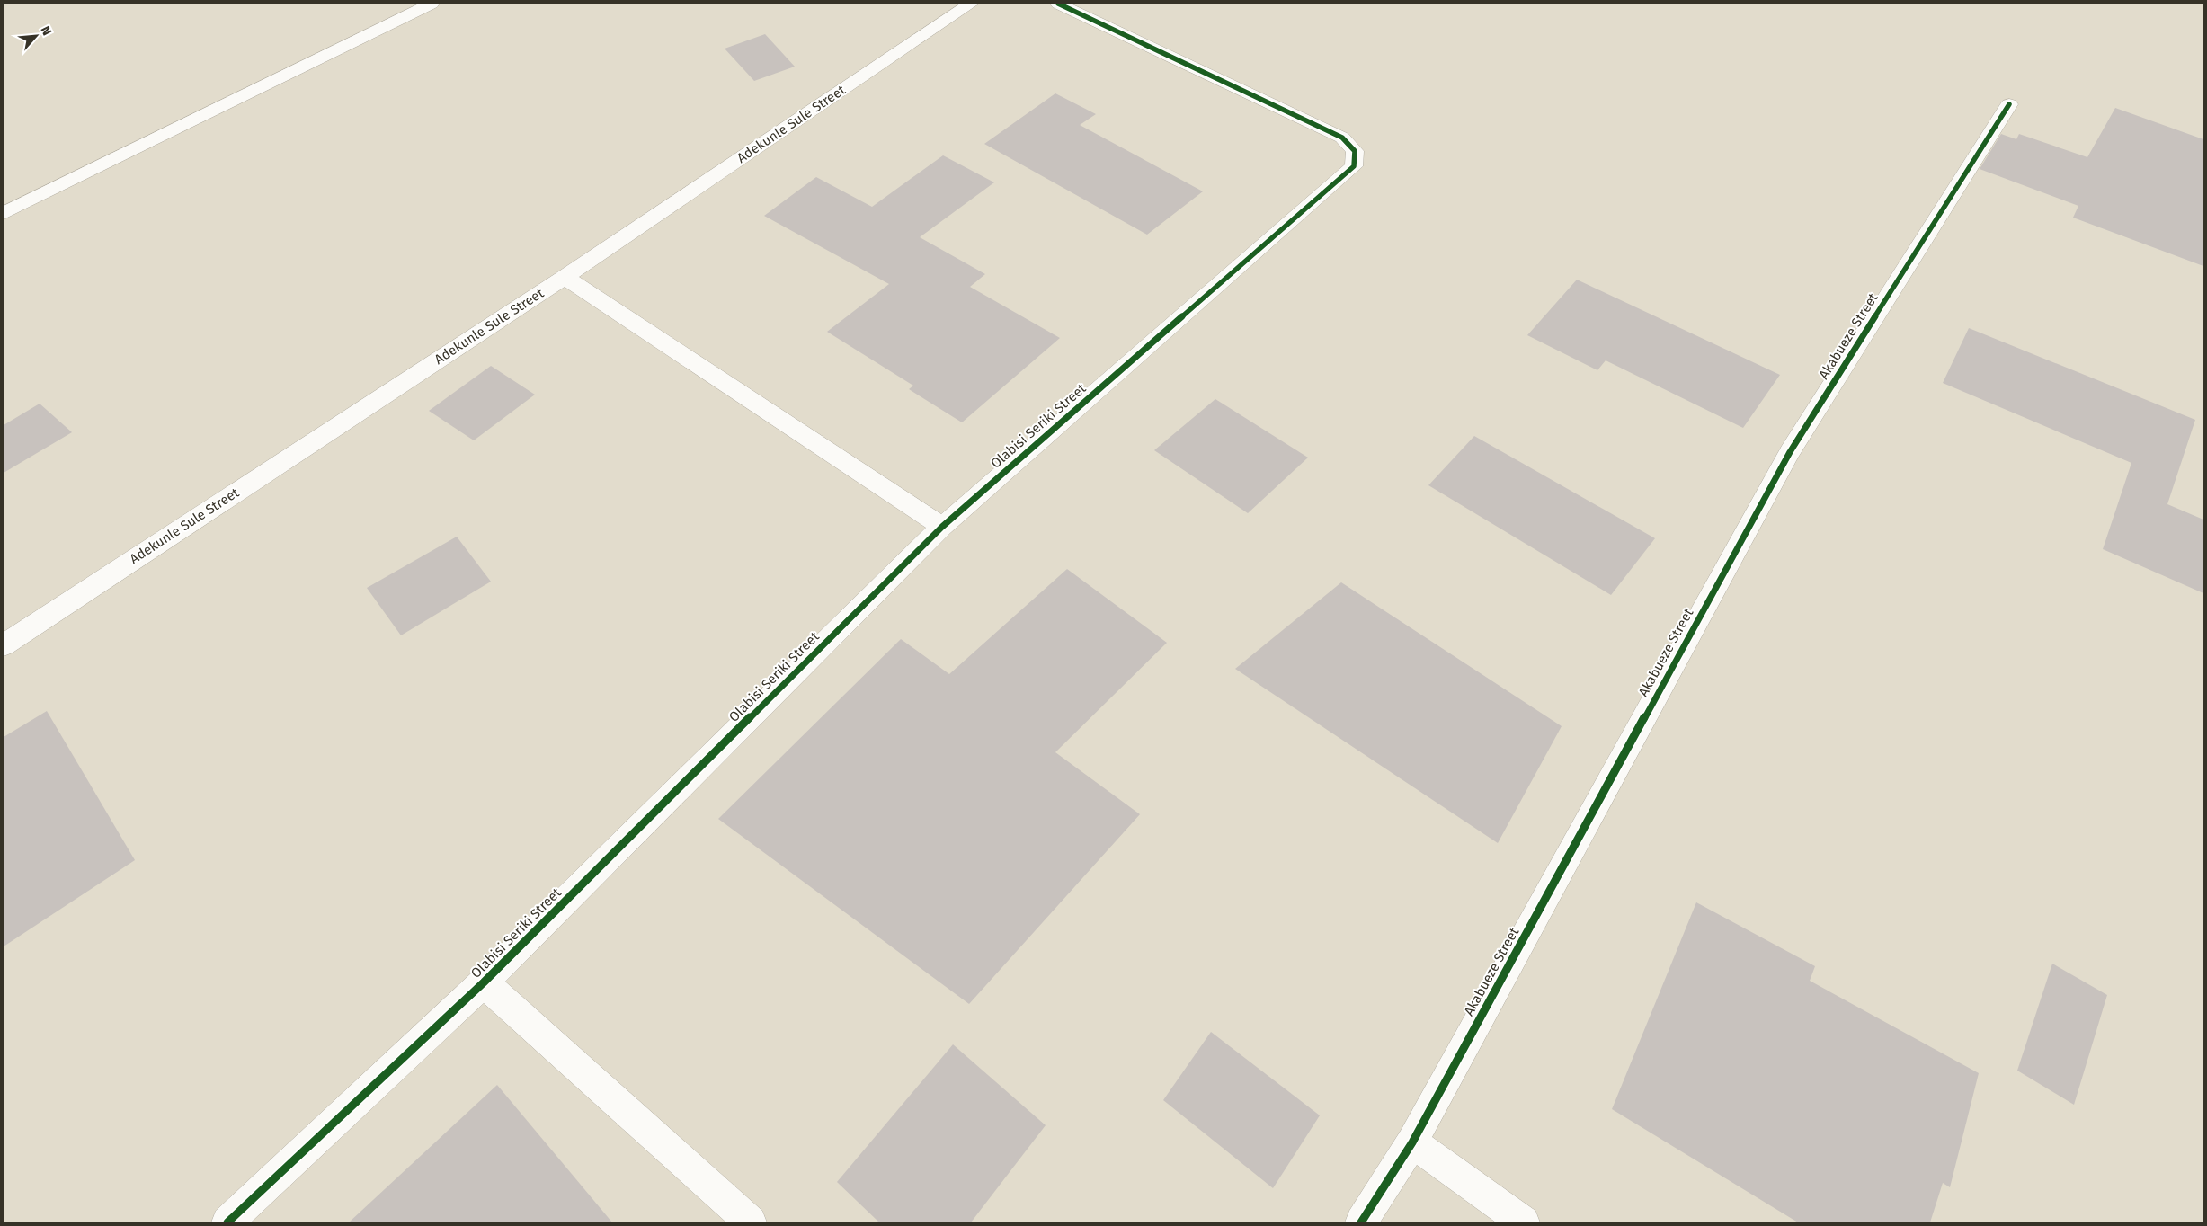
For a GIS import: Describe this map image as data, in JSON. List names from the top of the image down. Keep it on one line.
{"streets":{"street":["Adekunle Sule Street","Akabueze Street","Olabisi Seriki Street"]},"north":"top right"}
